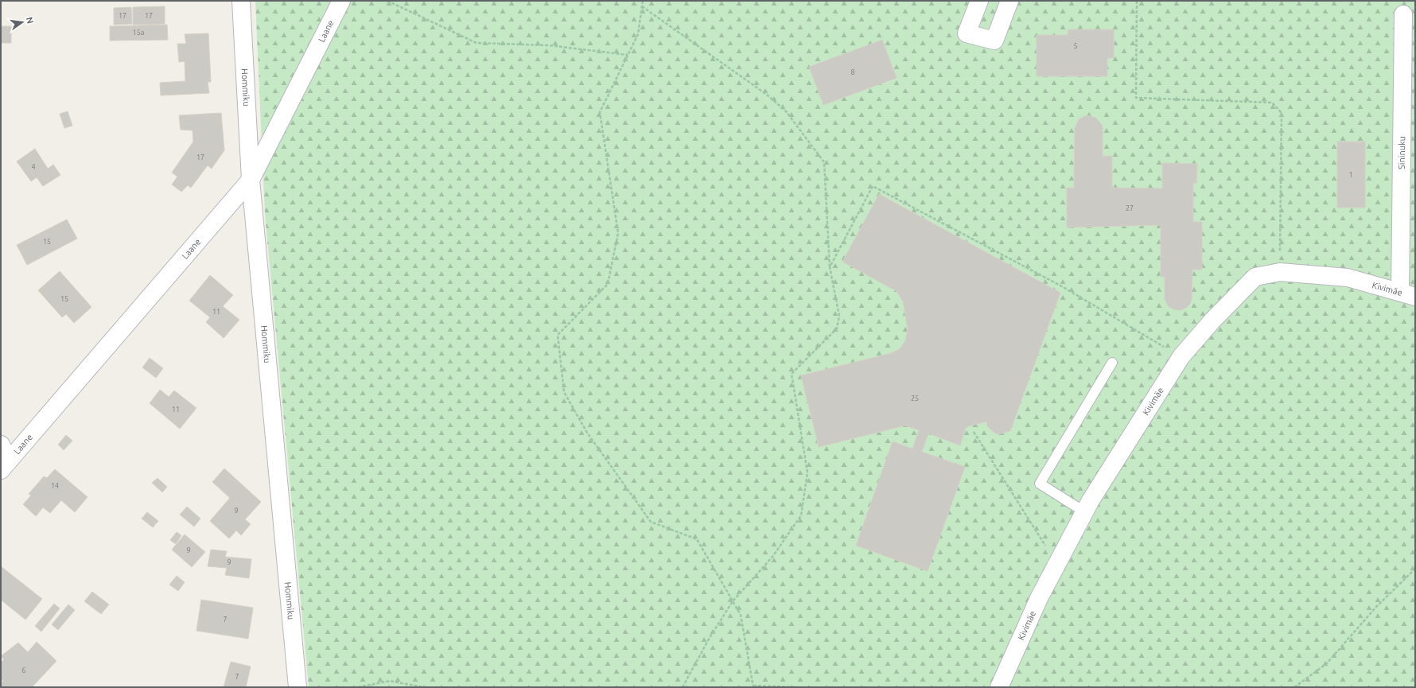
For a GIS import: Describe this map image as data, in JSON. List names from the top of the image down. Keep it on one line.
{"streets":{"street":["Laane","Hommiku","Sininuku","Kivimäe"]},"crossings":[["Laane","Hommiku"],["Sininuku","Kivimäe"]],"house_numbers":["17","17","15a","5","8","17","4","1","27","15","15","11","25","11","14","9","9","9","7","6","7"],"north":"right"}
